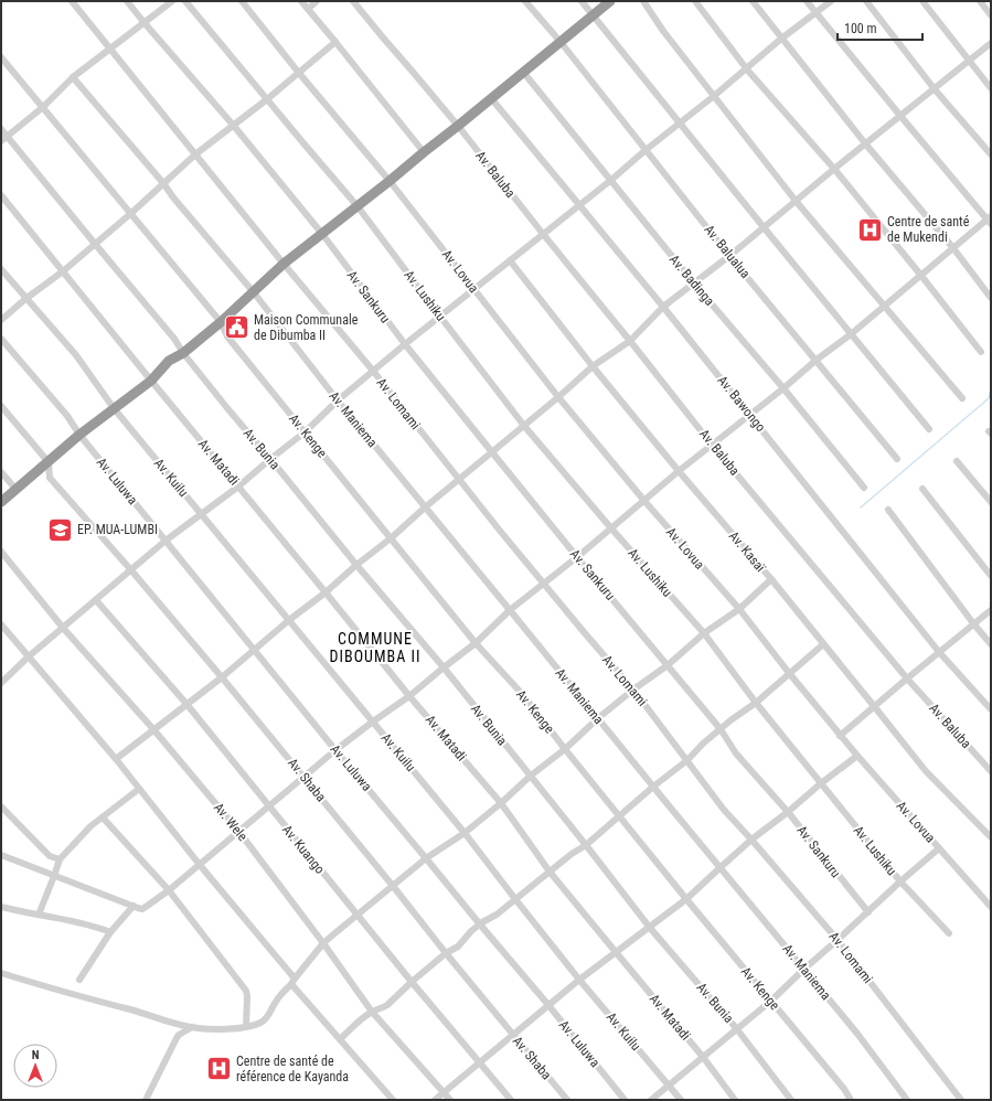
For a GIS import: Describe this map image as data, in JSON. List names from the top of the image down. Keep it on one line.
{"streets":{"street":["Av. Baluba","Av. Balualua","Av. Lovua","Av. Badinga","Av. Lushiku","Av. Sankuru","Av. Lomami","Av. Bawongo","Av. Maniema","Av. Kenge","Av. Bunia","Av. Matadi","Av. Kuilu","Av. Luluwa","Av. Kasaï","Av. Shaba","Av. Wele","Av. Kuango"]},"districts":["COMMUNE DIBOUMBA II"],"places":{"hospital":["Centre de santé de Mukendi","Centre de santé de référence de Kayanda"],"public building":["Maison Communale de Dibumba II"],"school or university":["EP. MUA-LUMBI"]},"scale_bar":"100 m","north":"top"}
